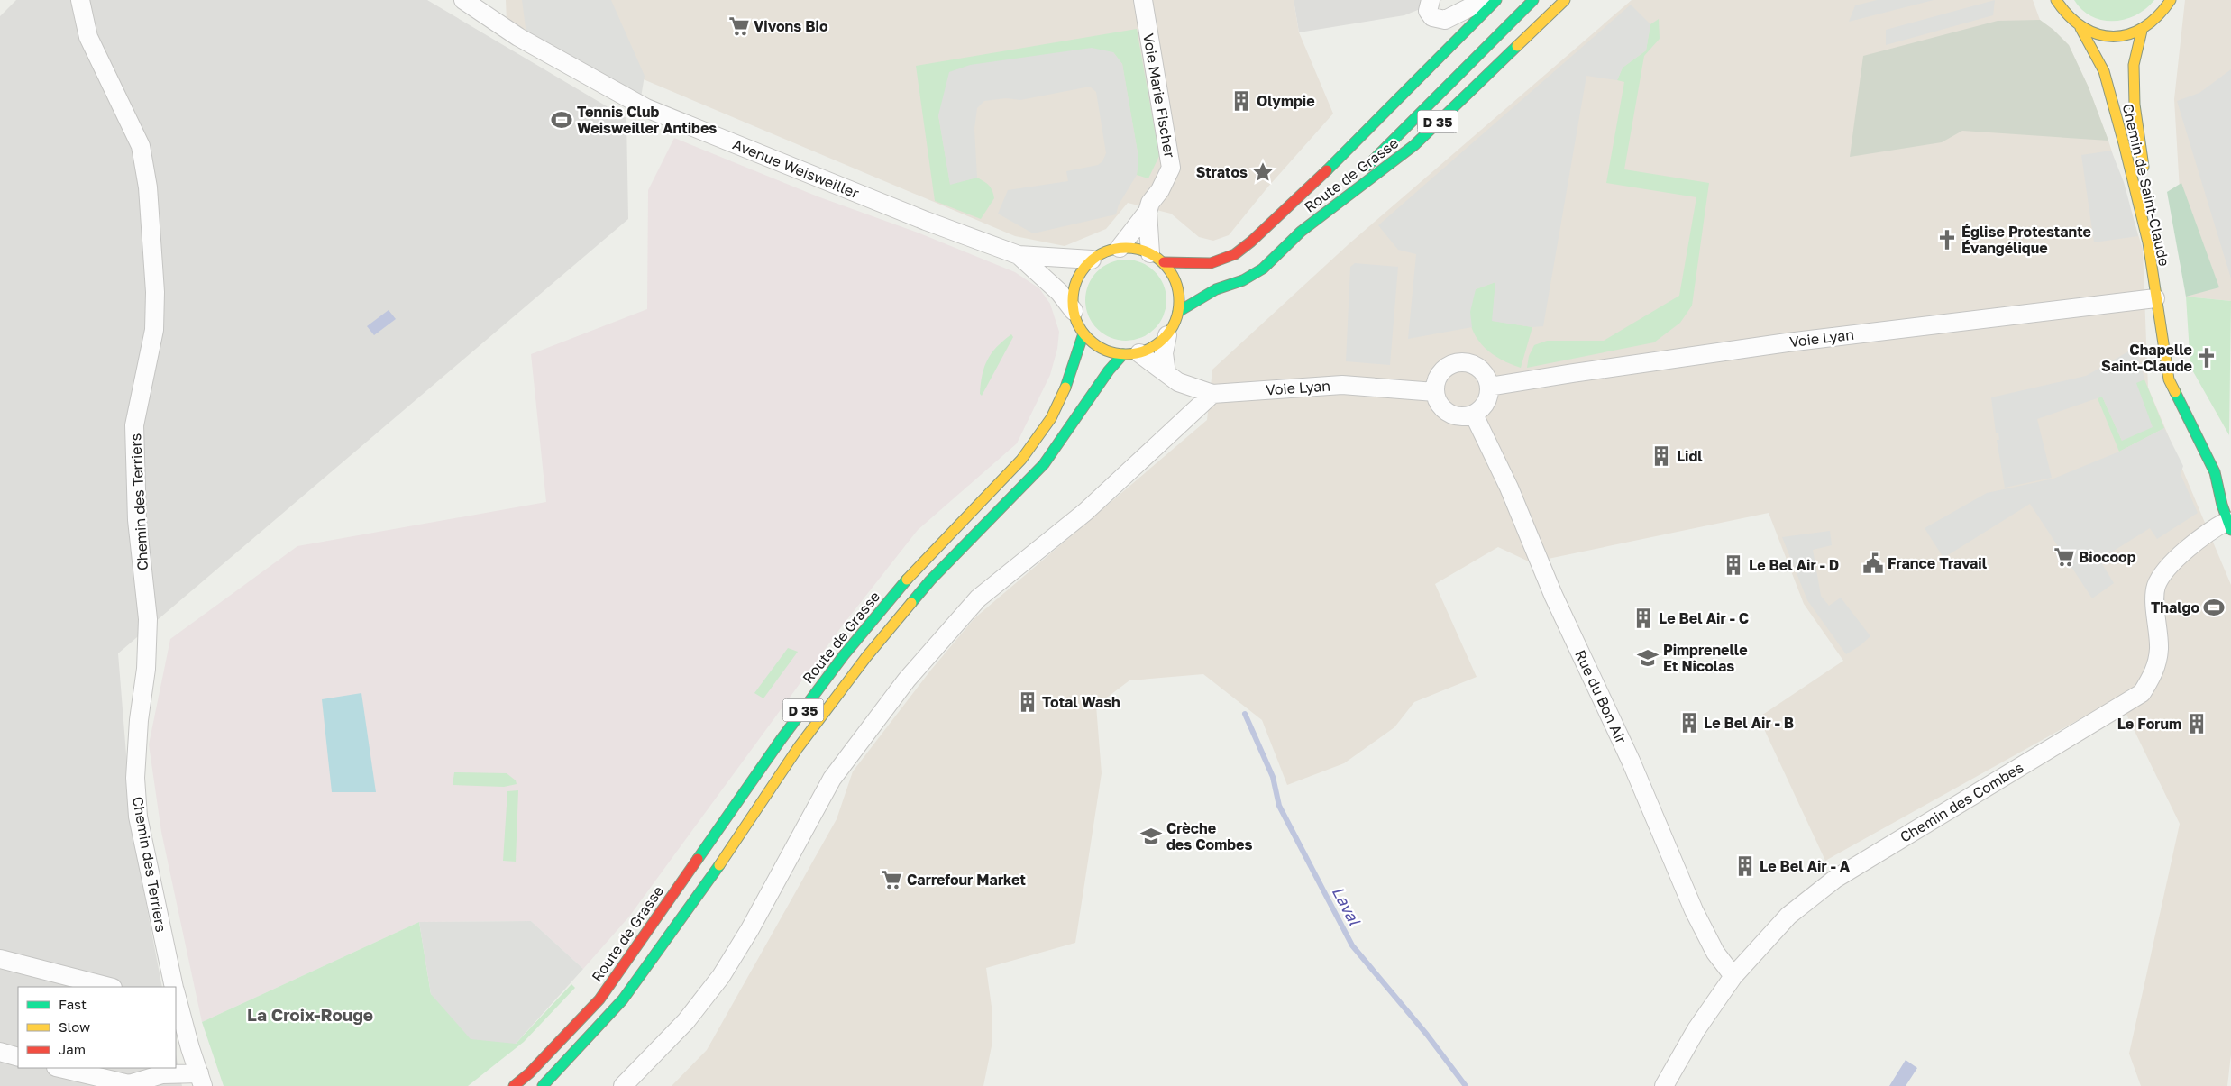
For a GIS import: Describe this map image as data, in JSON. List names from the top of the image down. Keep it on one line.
{"streets":{"main road":["D 35","Route de Grasse","Chemin de Saint-Claude"],"street":["Voie Marie Fischer","Avenue Weisweiller","Voie Lyan","Chemin des Terriers","Rue du Bon Air","Chemin des Combes"]},"crossings":[["Voie Marie Fischer","D 35"],["Voie Marie Fischer","Avenue Weisweiller"],["Voie Marie Fischer","Route de Grasse"],["Voie Marie Fischer","Voie Lyan"],["D 35","Avenue Weisweiller"],["D 35","Route de Grasse"],["D 35","Voie Lyan"],["Avenue Weisweiller","Route de Grasse"],["Avenue Weisweiller","Voie Lyan"],["Route de Grasse","Voie Lyan"],["Chemin de Saint-Claude","Voie Lyan"],["Chemin de Saint-Claude","Chemin des Combes"],["Voie Lyan","Rue du Bon Air"],["Rue du Bon Air","Chemin des Combes"]],"districts":["La Croix-Rouge"],"water":["Laval"],"places":{"supermarket":["Vivons Bio","Biocoop","Carrefour Market"],"building":["Olympie","Lidl","Le Bel Air - D","Le Bel Air - C","Total Wash","Le Bel Air - B","Le Forum","Le Bel Air - A"],"sports":["Tennis Club Weisweiller Antibes","Thalgo"],"place":["Stratos"],"church":["Église Protestante Évangélique","Chapelle Saint-Claude"],"public building":["France Travail"],"school or university":["Pimprenelle Et Nicolas","Crèche des Combes"]},"legend":["Fast","Slow","Jam"]}
